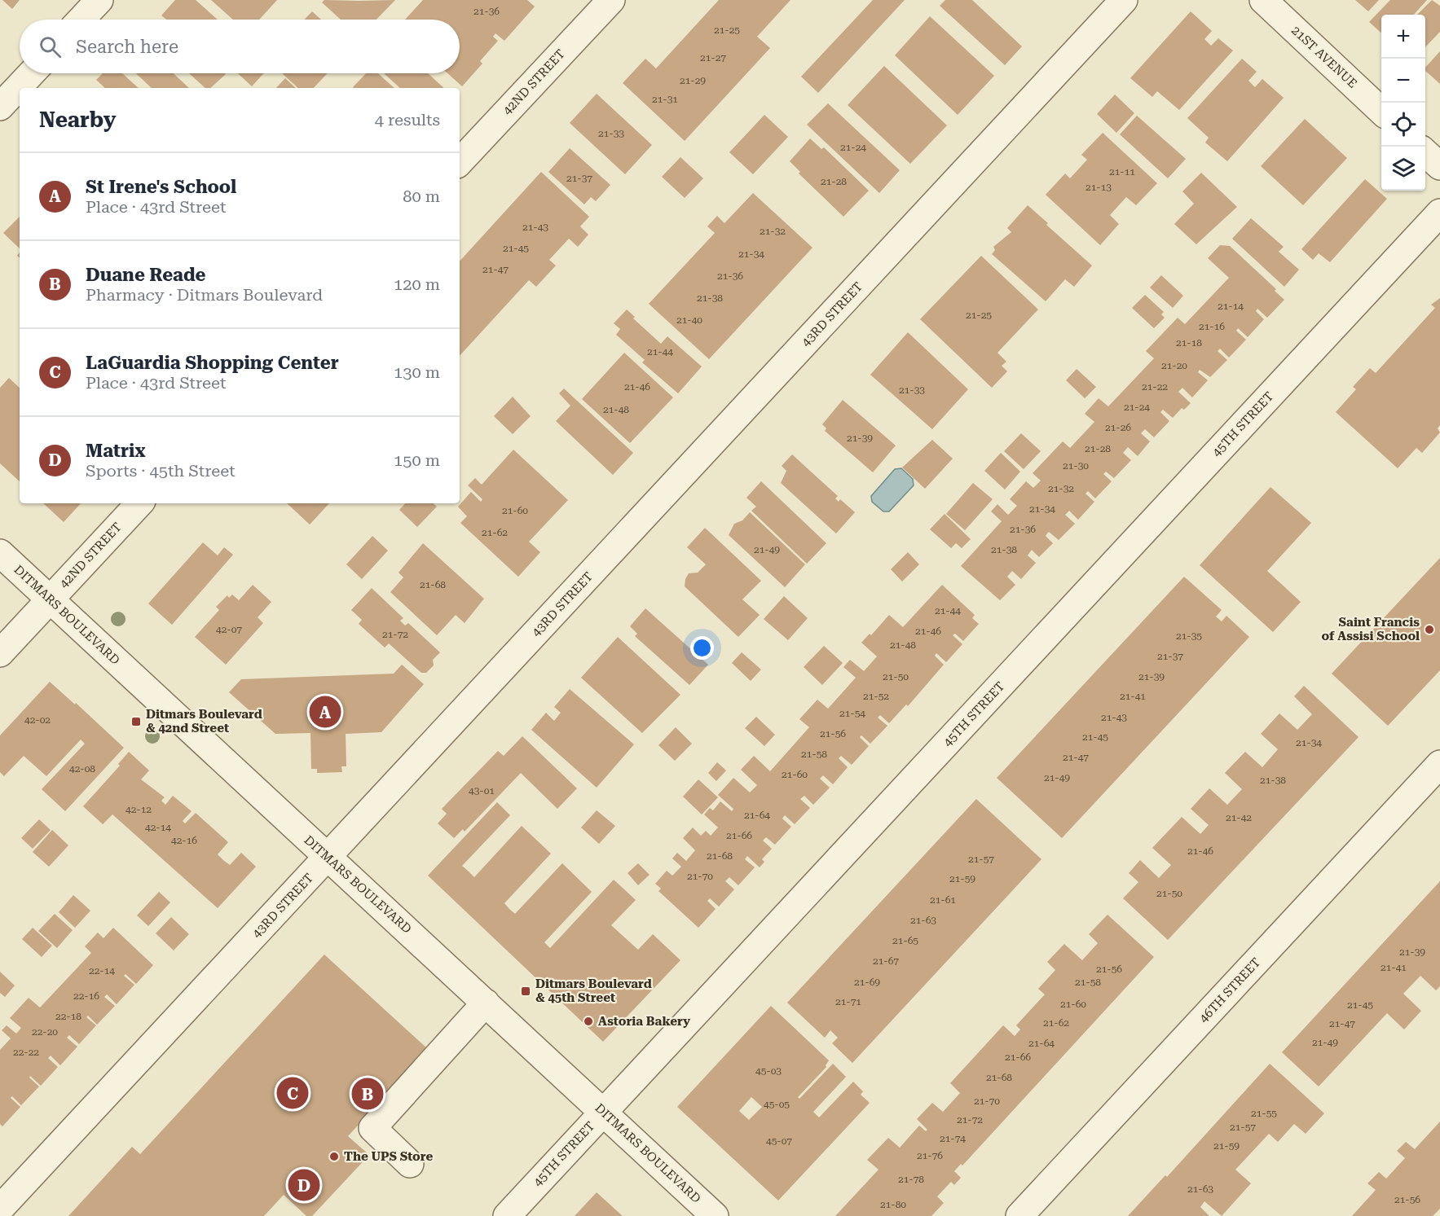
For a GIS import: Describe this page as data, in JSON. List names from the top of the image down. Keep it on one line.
{"streets":{"street":["21ST AVENUE","42ND STREET","43RD STREET","45TH STREET","DITMARS BOULEVARD","46TH STREET"]},"crossings":[["42ND STREET","DITMARS BOULEVARD"],["43RD STREET","DITMARS BOULEVARD"],["45TH STREET","DITMARS BOULEVARD"]],"places":{"other":["Saint Francis of Assisi School","Astoria Bakery","The UPS Store"],"transit":["Ditmars Boulevard & 42nd Street","Ditmars Boulevard & 45th Street"]},"house_numbers":["21-36","21-25","21-27","21-29","21-31","21-33","21-24","21-11","21-37","21-28","21-13","21-43","21-32","21-45","21-34","21-47","21-36","21-38","21-14","21-25","21-40","21-16","21-18","21-44","21-20","21-46","21-22","21-33","21-24","21-48","21-26","21-39","21-28","21-30","21-32","21-34","21-60","21-36","21-62","21-49","21-38","21-68","21-44","42-07","21-46","21-72","21-35","21-48","21-37","21-50","21-39","21-52","21-41","21-54","21-43","42-02","21-56","21-45","21-34","21-58","21-47","42-08","21-60","21-49","21-38","43-01","42-12","21-64","21-42","42-14","21-66","42-16","21-46","21-68","21-57","21-70","21-59","21-50","21-61","21-63","21-65","21-39","21-67","21-41","21-56","22-14","21-69","21-58","22-16","21-71","21-60","21-45","22-18","21-62","21-47","22-20","21-49","21-64","22-22","21-66","45-03","21-68","21-70","45-05","21-55","21-72","21-57","21-74","45-07","21-59","21-76","21-78","21-63","21-56","21-80"],"page":{"map_buttons":["+","−"],"search":"Search here","heading":["Nearby","4 results"],"list":[{"mark":"A","name":"St Irene's School","note":"Place · 43rd Street","value":"80 m"},{"mark":"B","name":"Duane Reade","note":"Pharmacy · Ditmars Boulevard","value":"120 m"},{"mark":"C","name":"LaGuardia Shopping Center","note":"Place · 43rd Street","value":"130 m"},{"mark":"D","name":"Matrix","note":"Sports · 45th Street","value":"150 m"}],"pins":["A","C","B","D"]}}
